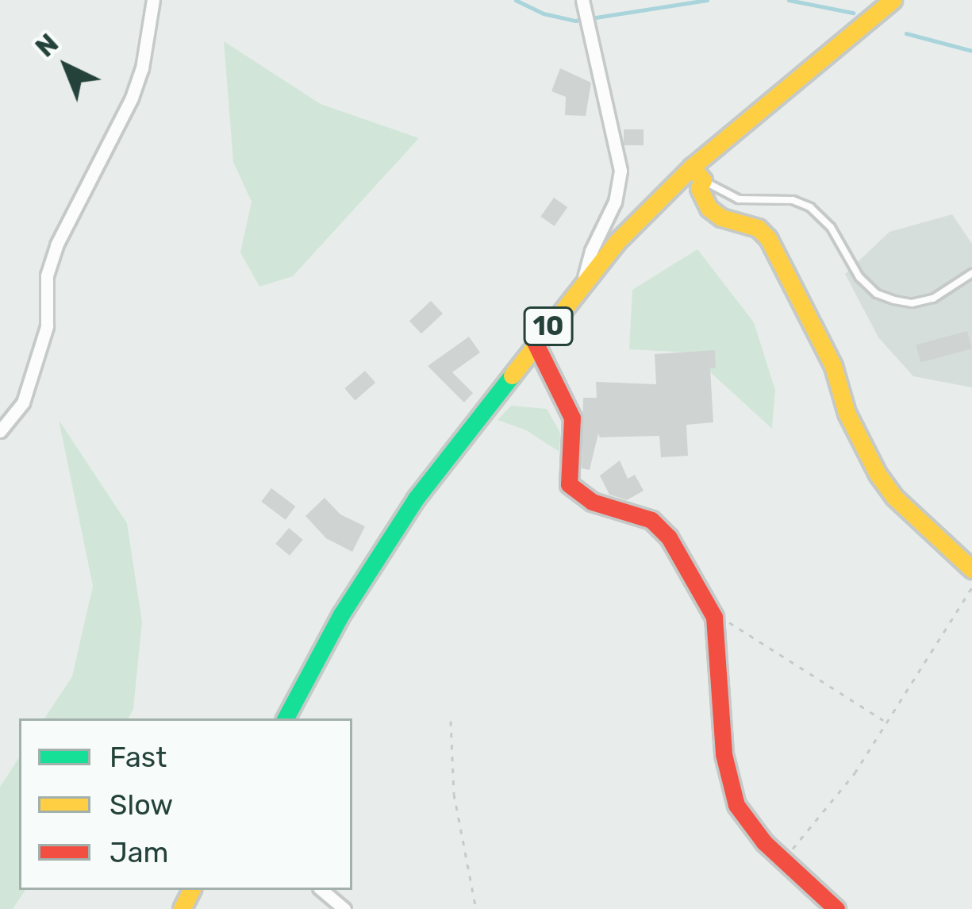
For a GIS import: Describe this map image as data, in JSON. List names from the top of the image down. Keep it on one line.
{"streets":{"main road":["10"]},"legend":["Fast","Slow","Jam"],"north":"top left"}
